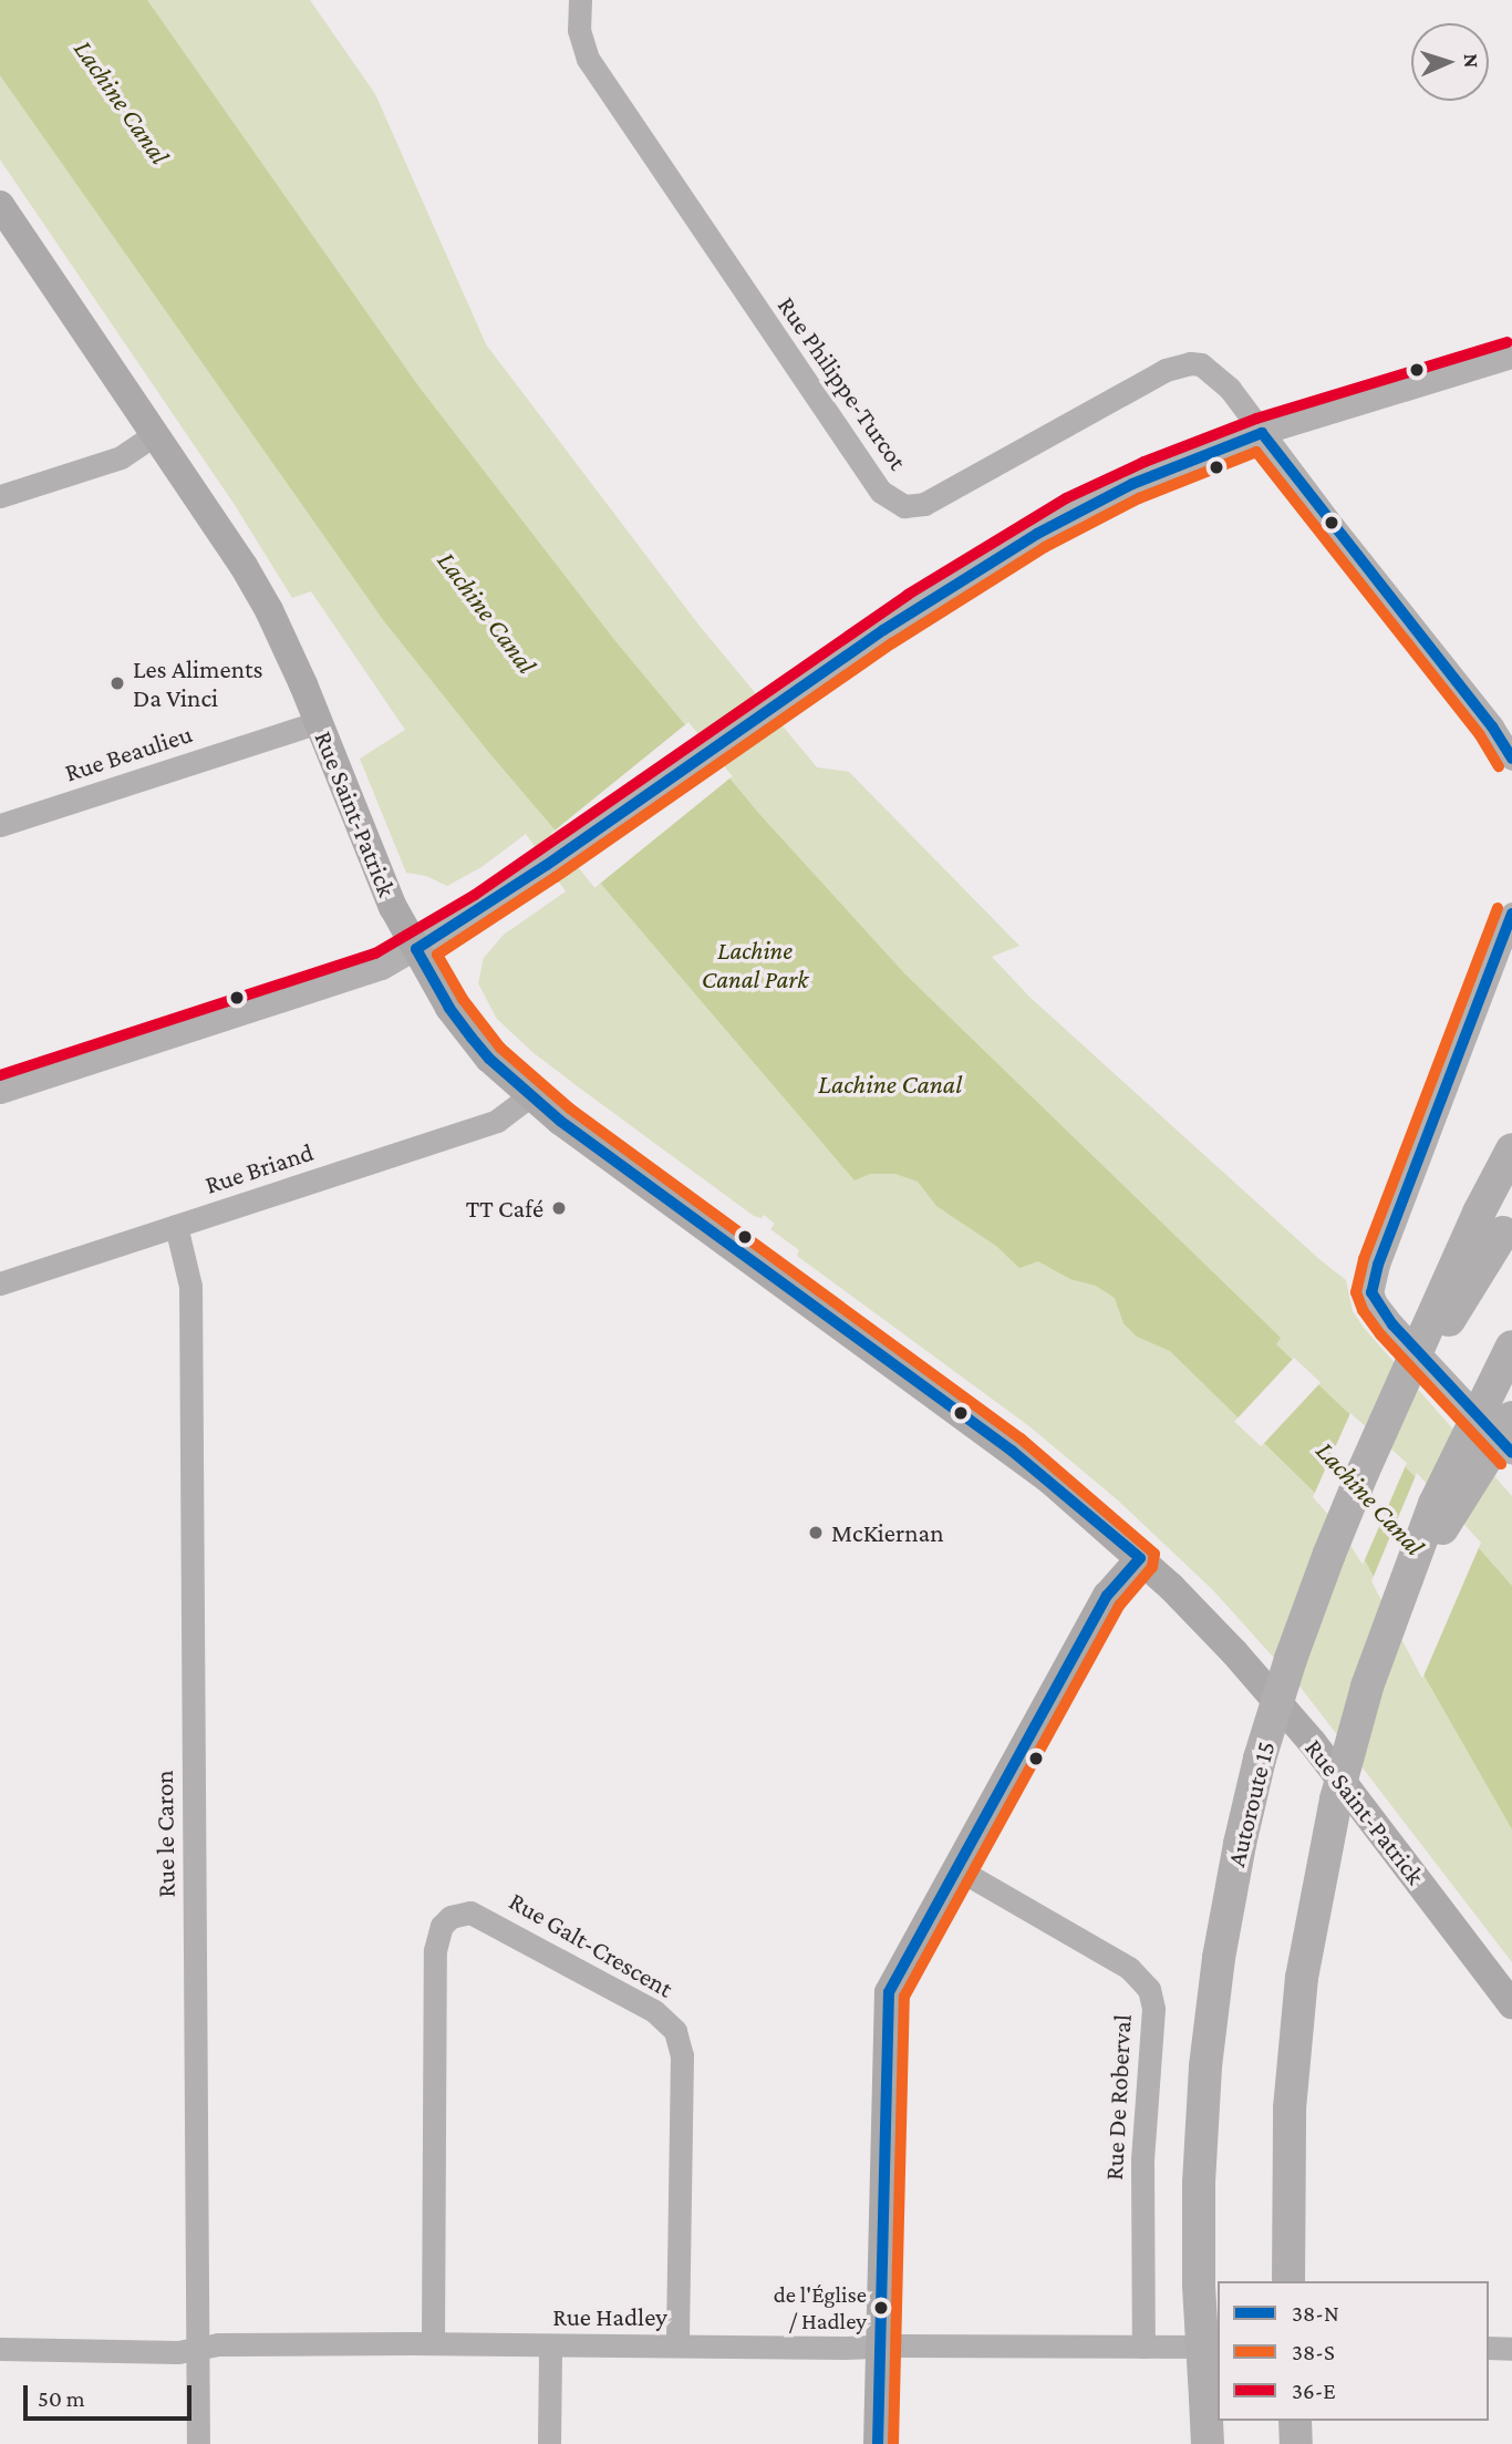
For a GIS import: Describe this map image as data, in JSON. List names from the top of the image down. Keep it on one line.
{"streets":{"highway":["Autoroute 15"],"main road":["Rue Saint-Patrick"],"street":["Rue Philippe-Turcot","Rue Beaulieu","Rue Briand","Rue le Caron","Rue Galt-Crescent","Rue De Roberval","Rue Hadley"]},"crossings":[["Rue Beaulieu","Rue Saint-Patrick"],["Rue Saint-Patrick","Rue Briand"],["Rue Briand","Rue le Caron"],["Rue le Caron","Rue Hadley"],["Rue Galt-Crescent","Rue Hadley"],["Rue De Roberval","Rue Hadley"]],"water":["Lachine Canal"],"parks":["Lachine Canal Park"],"places":["Les Aliments Da Vinci","TT Café","McKiernan","de l'Église / Hadley"],"lines":["transit line 36-E","transit line 38-N","transit line 38-S"],"legend":["38-N","38-S","36-E"],"scale_bar":"50 m","north":"right"}
